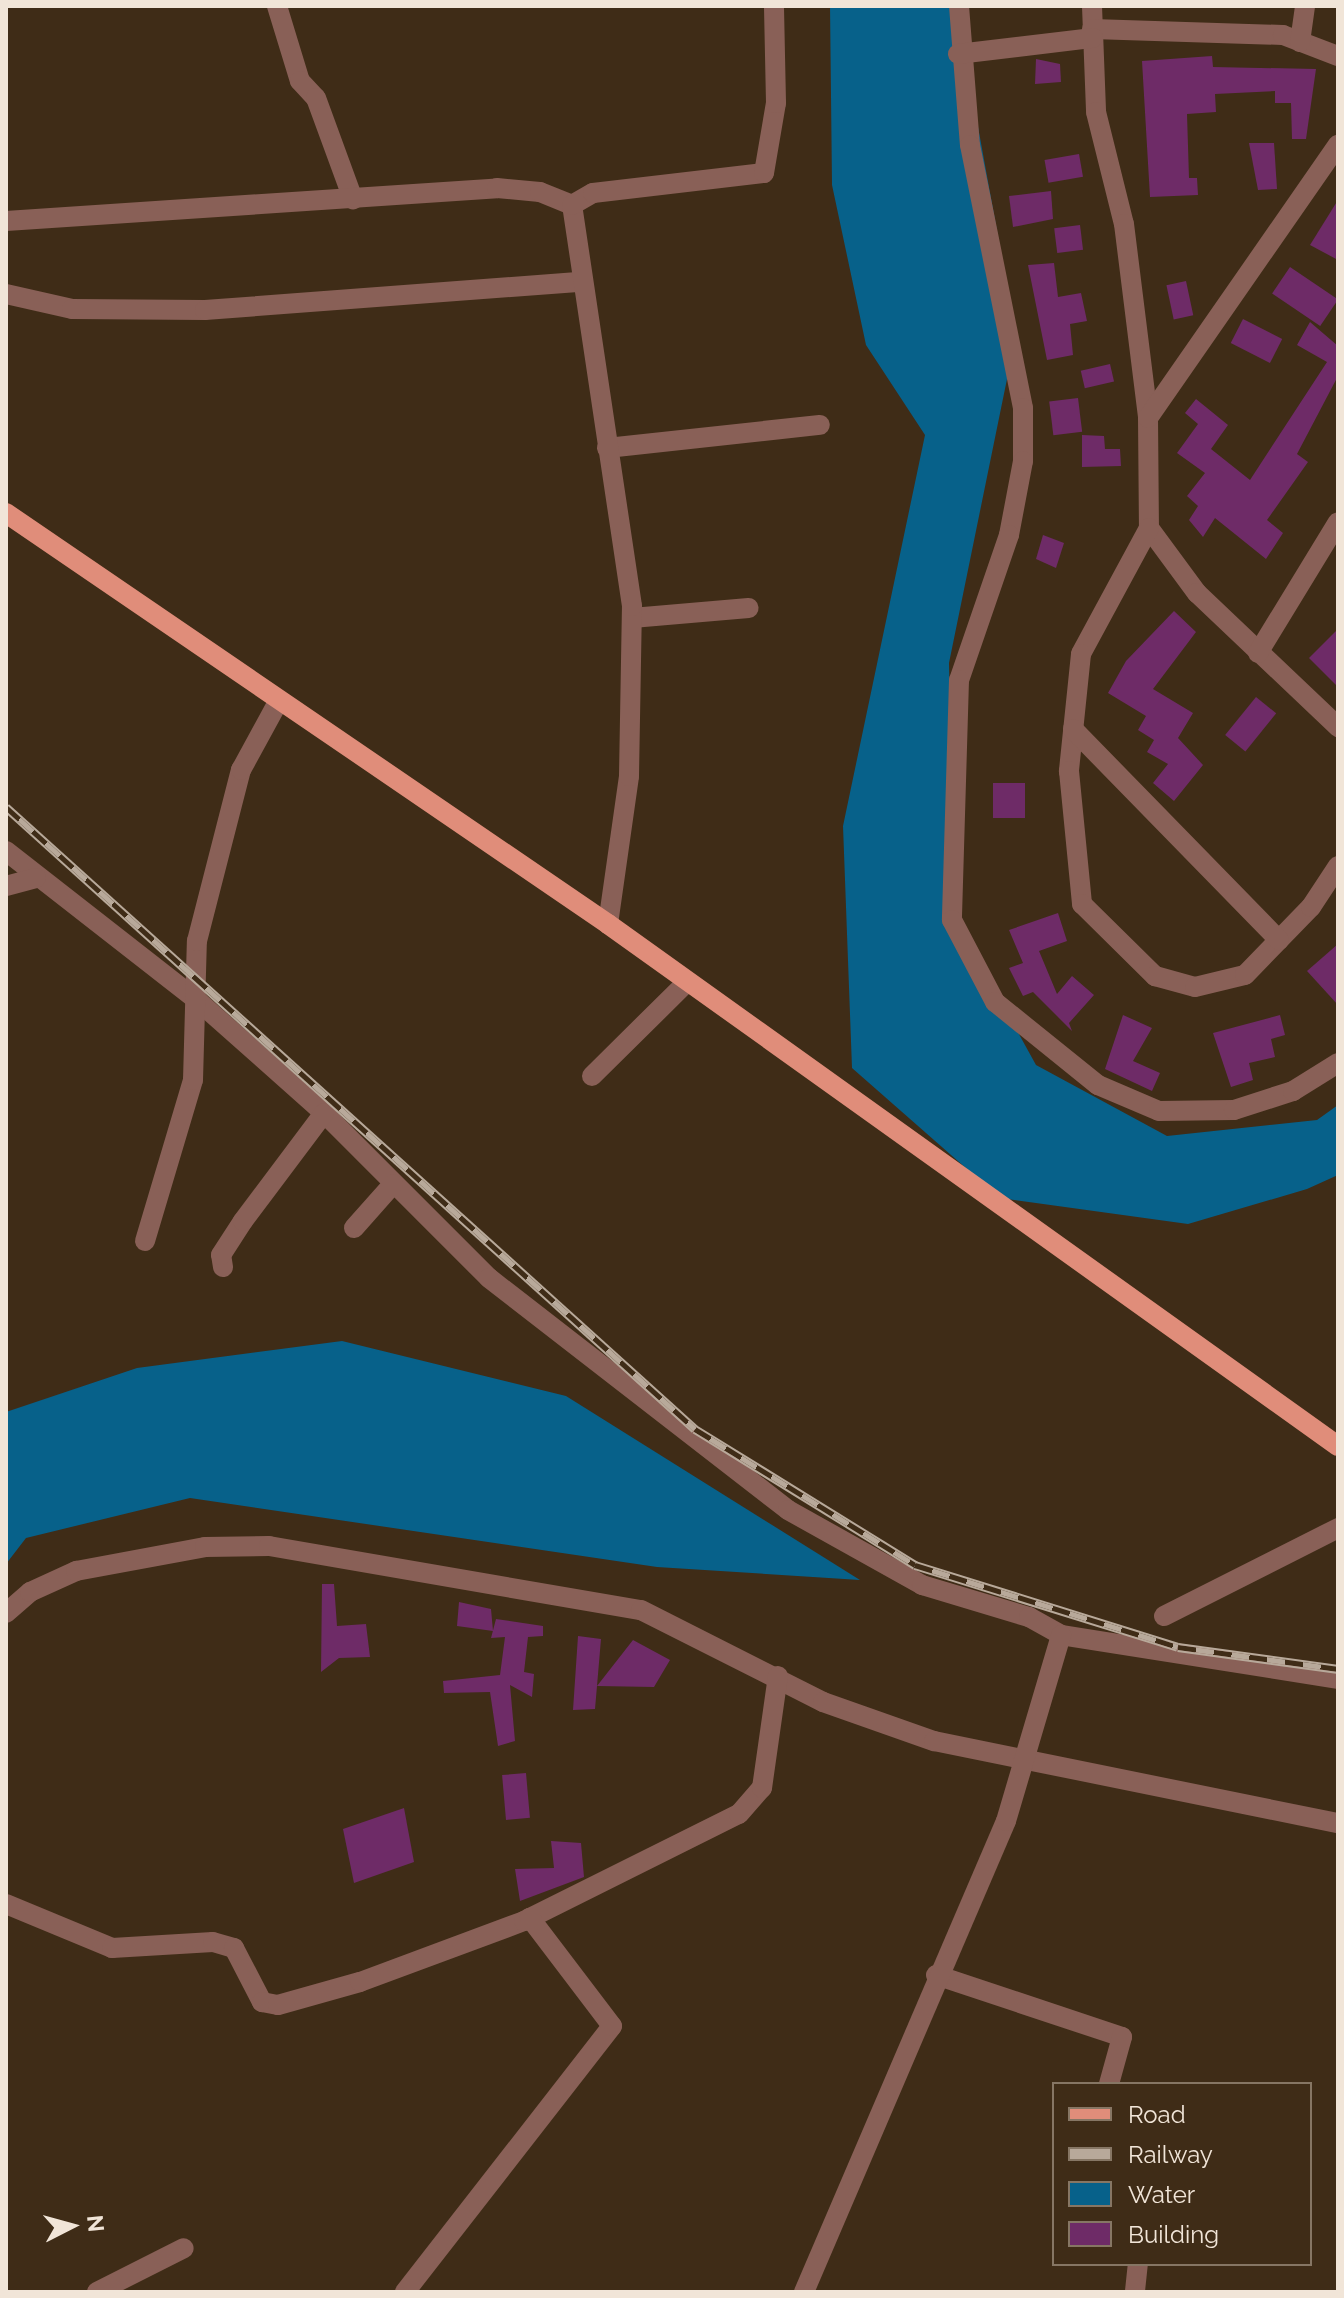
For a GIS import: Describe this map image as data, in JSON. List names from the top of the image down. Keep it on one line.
{"legend":["Road","Railway","Water","Building"],"north":"right"}
